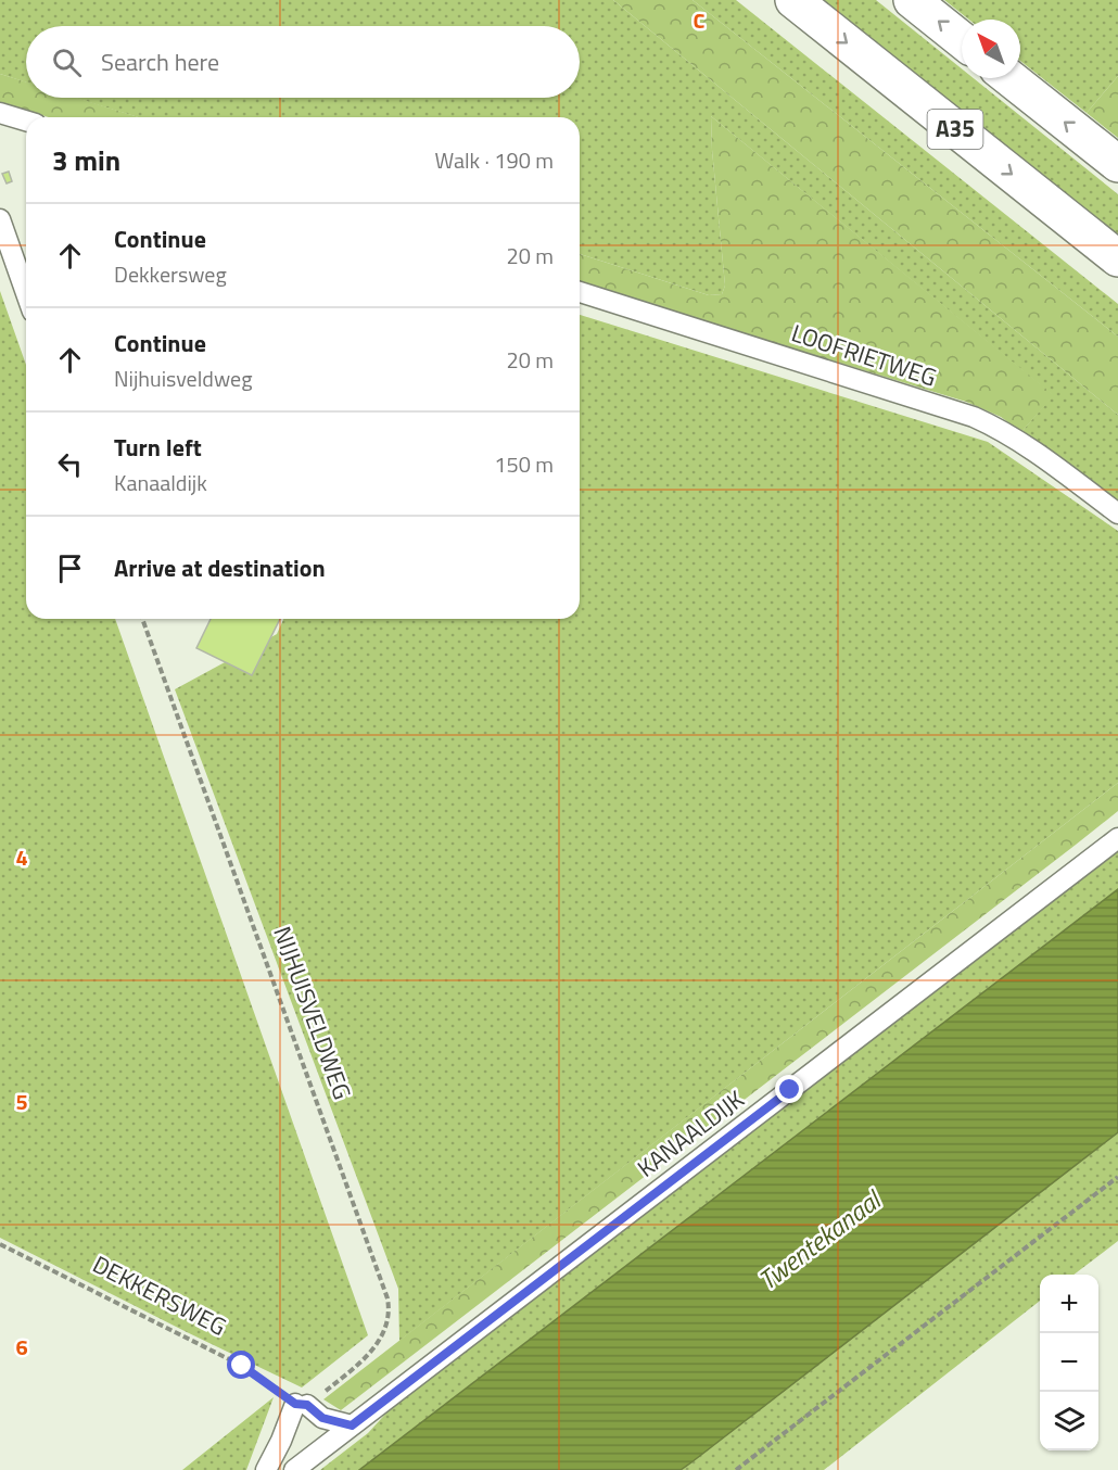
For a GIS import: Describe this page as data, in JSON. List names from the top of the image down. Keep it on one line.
{"streets":{"highway":["A35"],"street":["LOOFRIETWEG","KANAALDIJK"],"path":["NIJHUISVELDWEG","DEKKERSWEG"]},"crossings":[["NIJHUISVELDWEG","DEKKERSWEG"]],"water":["Twentekanaal"],"north":"top left","page":{"search":"Search here","heading":["3 min","Walk · 190 m"],"list":[["Continue","Dekkersweg","20 m"],["Continue","Nijhuisveldweg","20 m"],["Turn left","Kanaaldijk","150 m"],"Arrive at destination"],"map_buttons":["+","−"]},"grid":{"columns":["C"],"rows":["4","5","6"]}}
